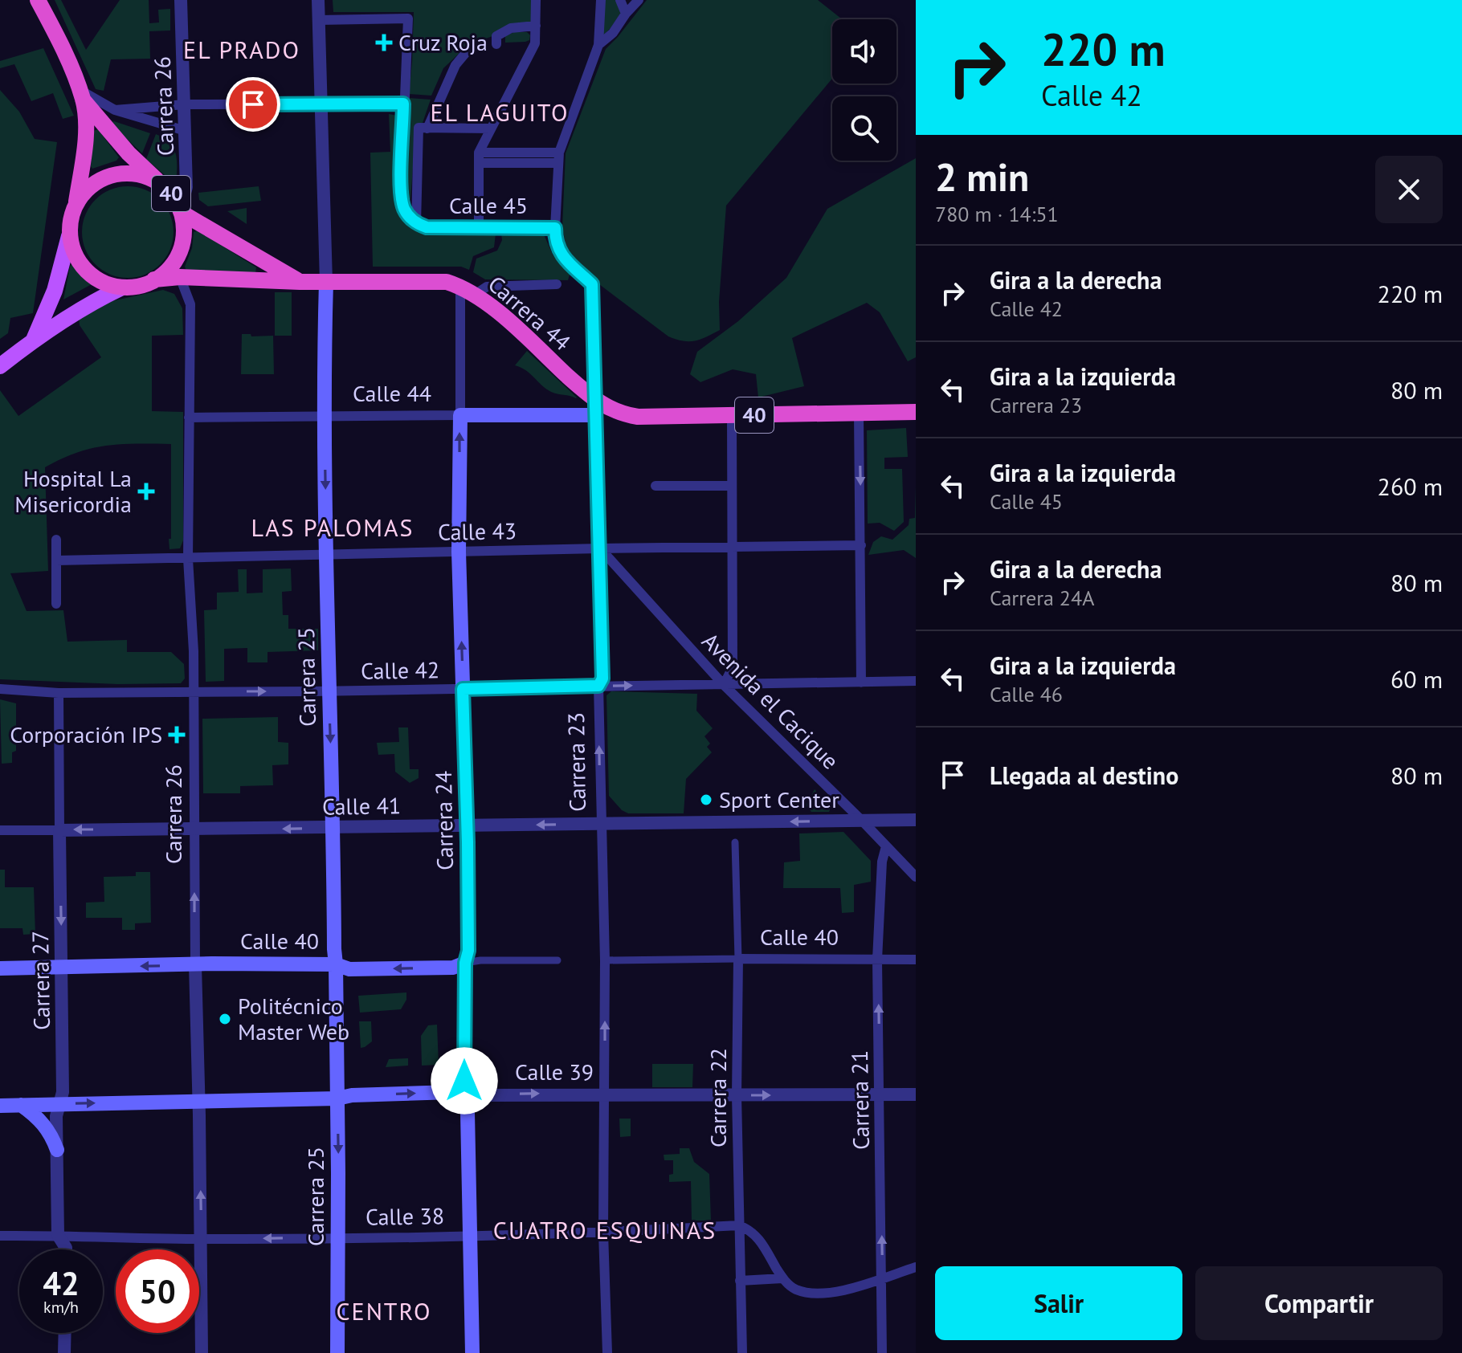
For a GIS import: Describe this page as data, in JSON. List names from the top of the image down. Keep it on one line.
{"streets":{"highway":["40","Carrera 44","Calle 44"],"main road":["Carrera 25","Carrera 24","Calle 40","Calle 39"],"street":["Carrera 26","Calle 45","Calle 43","Calle 42","Avenida el Cacique","Carrera 23","Calle 41","Carrera 27","Carrera 22","Carrera 21","Calle 38"]},"crossings":[["Carrera 26","40"],["Carrera 26","Calle 44"],["Carrera 26","Calle 43"],["Carrera 26","Calle 42"],["Carrera 26","Calle 41"],["Carrera 26","Calle 40"],["Carrera 26","Calle 39"],["Carrera 26","Calle 38"],["40","Carrera 44"],["40","Carrera 25"],["40","Carrera 24"],["Calle 45","Carrera 23"],["Carrera 44","Calle 44"],["Carrera 44","Carrera 23"],["Carrera 44","Carrera 24"],["Calle 44","Carrera 25"],["Calle 44","Carrera 23"],["Calle 44","Carrera 24"],["Calle 43","Carrera 25"],["Calle 43","Avenida el Cacique"],["Calle 43","Carrera 23"],["Calle 43","Carrera 24"],["Calle 42","Carrera 25"],["Calle 42","Avenida el Cacique"],["Calle 42","Carrera 23"],["Calle 42","Carrera 24"],["Calle 42","Carrera 27"],["Carrera 25","Calle 41"],["Carrera 25","Calle 40"],["Carrera 25","Calle 39"],["Carrera 25","Calle 38"],["Avenida el Cacique","Carrera 23"],["Avenida el Cacique","Calle 41"],["Avenida el Cacique","Carrera 21"],["Carrera 23","Calle 41"],["Carrera 23","Calle 40"],["Carrera 23","Calle 39"],["Carrera 23","Calle 38"],["Calle 41","Carrera 24"],["Calle 41","Carrera 27"],["Carrera 24","Calle 40"],["Carrera 24","Calle 39"],["Carrera 24","Calle 38"],["Calle 40","Carrera 27"],["Calle 40","Carrera 22"],["Calle 40","Carrera 21"],["Carrera 27","Calle 39"],["Carrera 27","Calle 38"],["Calle 39","Carrera 22"],["Calle 39","Carrera 21"],["Carrera 22","Calle 38"]],"one_way":["Calle 41","Calle 39","Carrera 21"],"districts":["EL PRADO","EL LAGUITO","LAS PALOMAS","CUATRO ESQUINAS","CENTRO"],"places":{"health":["Cruz Roja","Hospital La Misericordia","Corporación IPS"],"other":["Sport Center","Politécnico Master Web"]},"page":{"turn":["220 m","Calle 42"],"heading":["2 min","780 m · 14:51"],"list":[{"name":"Gira a la derecha","note":"Calle 42","value":"220 m"},{"name":"Gira a la izquierda","note":"Carrera 23","value":"80 m"},{"name":"Gira a la izquierda","note":"Calle 45","value":"260 m"},{"name":"Gira a la derecha","note":"Carrera 24A","value":"80 m"},{"name":"Gira a la izquierda","note":"Calle 46","value":"60 m"},{"name":"Llegada al destino","value":"80 m"}],"speed":"42 km/h","limit":"50","buttons":["Salir","Compartir"]}}
